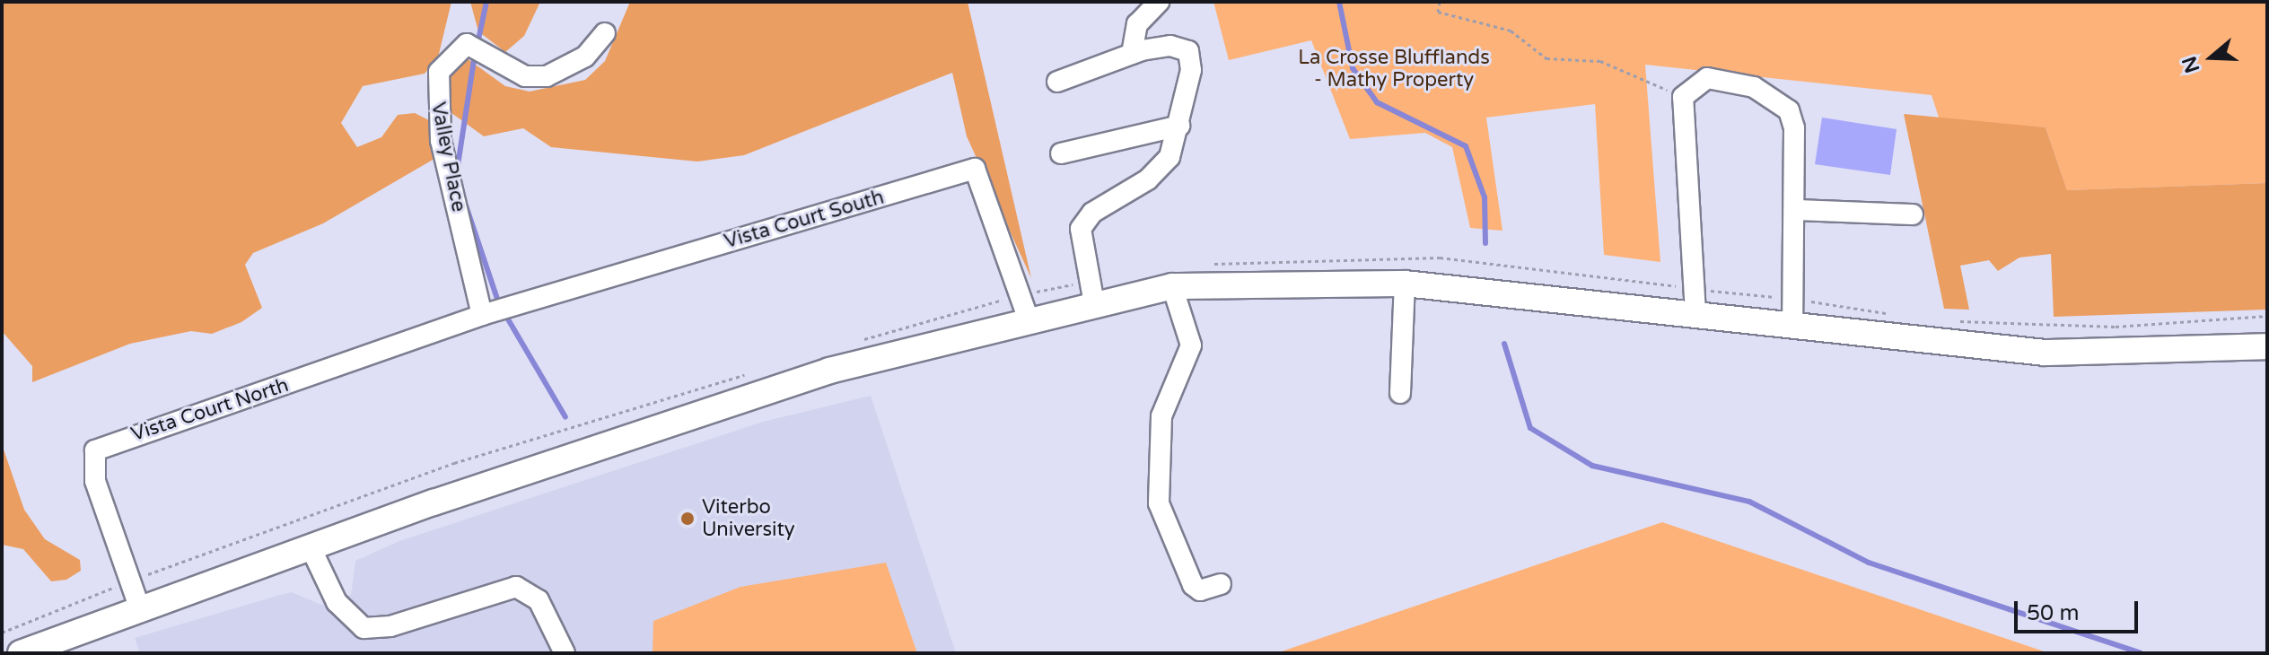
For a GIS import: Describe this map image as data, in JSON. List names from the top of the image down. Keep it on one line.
{"streets":{"street":["Valley Place","Vista Court South","Vista Court North"]},"crossings":[["Valley Place","Vista Court South"],["Valley Place","Vista Court North"],["Vista Court South","Vista Court North"]],"parks":["La Crosse Blufflands - Mathy Property"],"places":["Viterbo University"],"scale_bar":"50 m","north":"left"}
